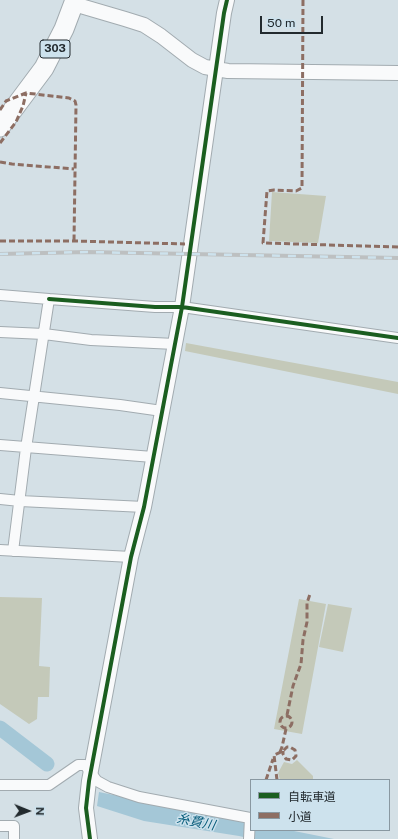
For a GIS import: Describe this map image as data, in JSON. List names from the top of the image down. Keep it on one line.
{"streets":{"highway":["303"]},"water":["糸貫川"],"legend":["自転車道","小道"],"scale_bar":"50 m","north":"right"}
